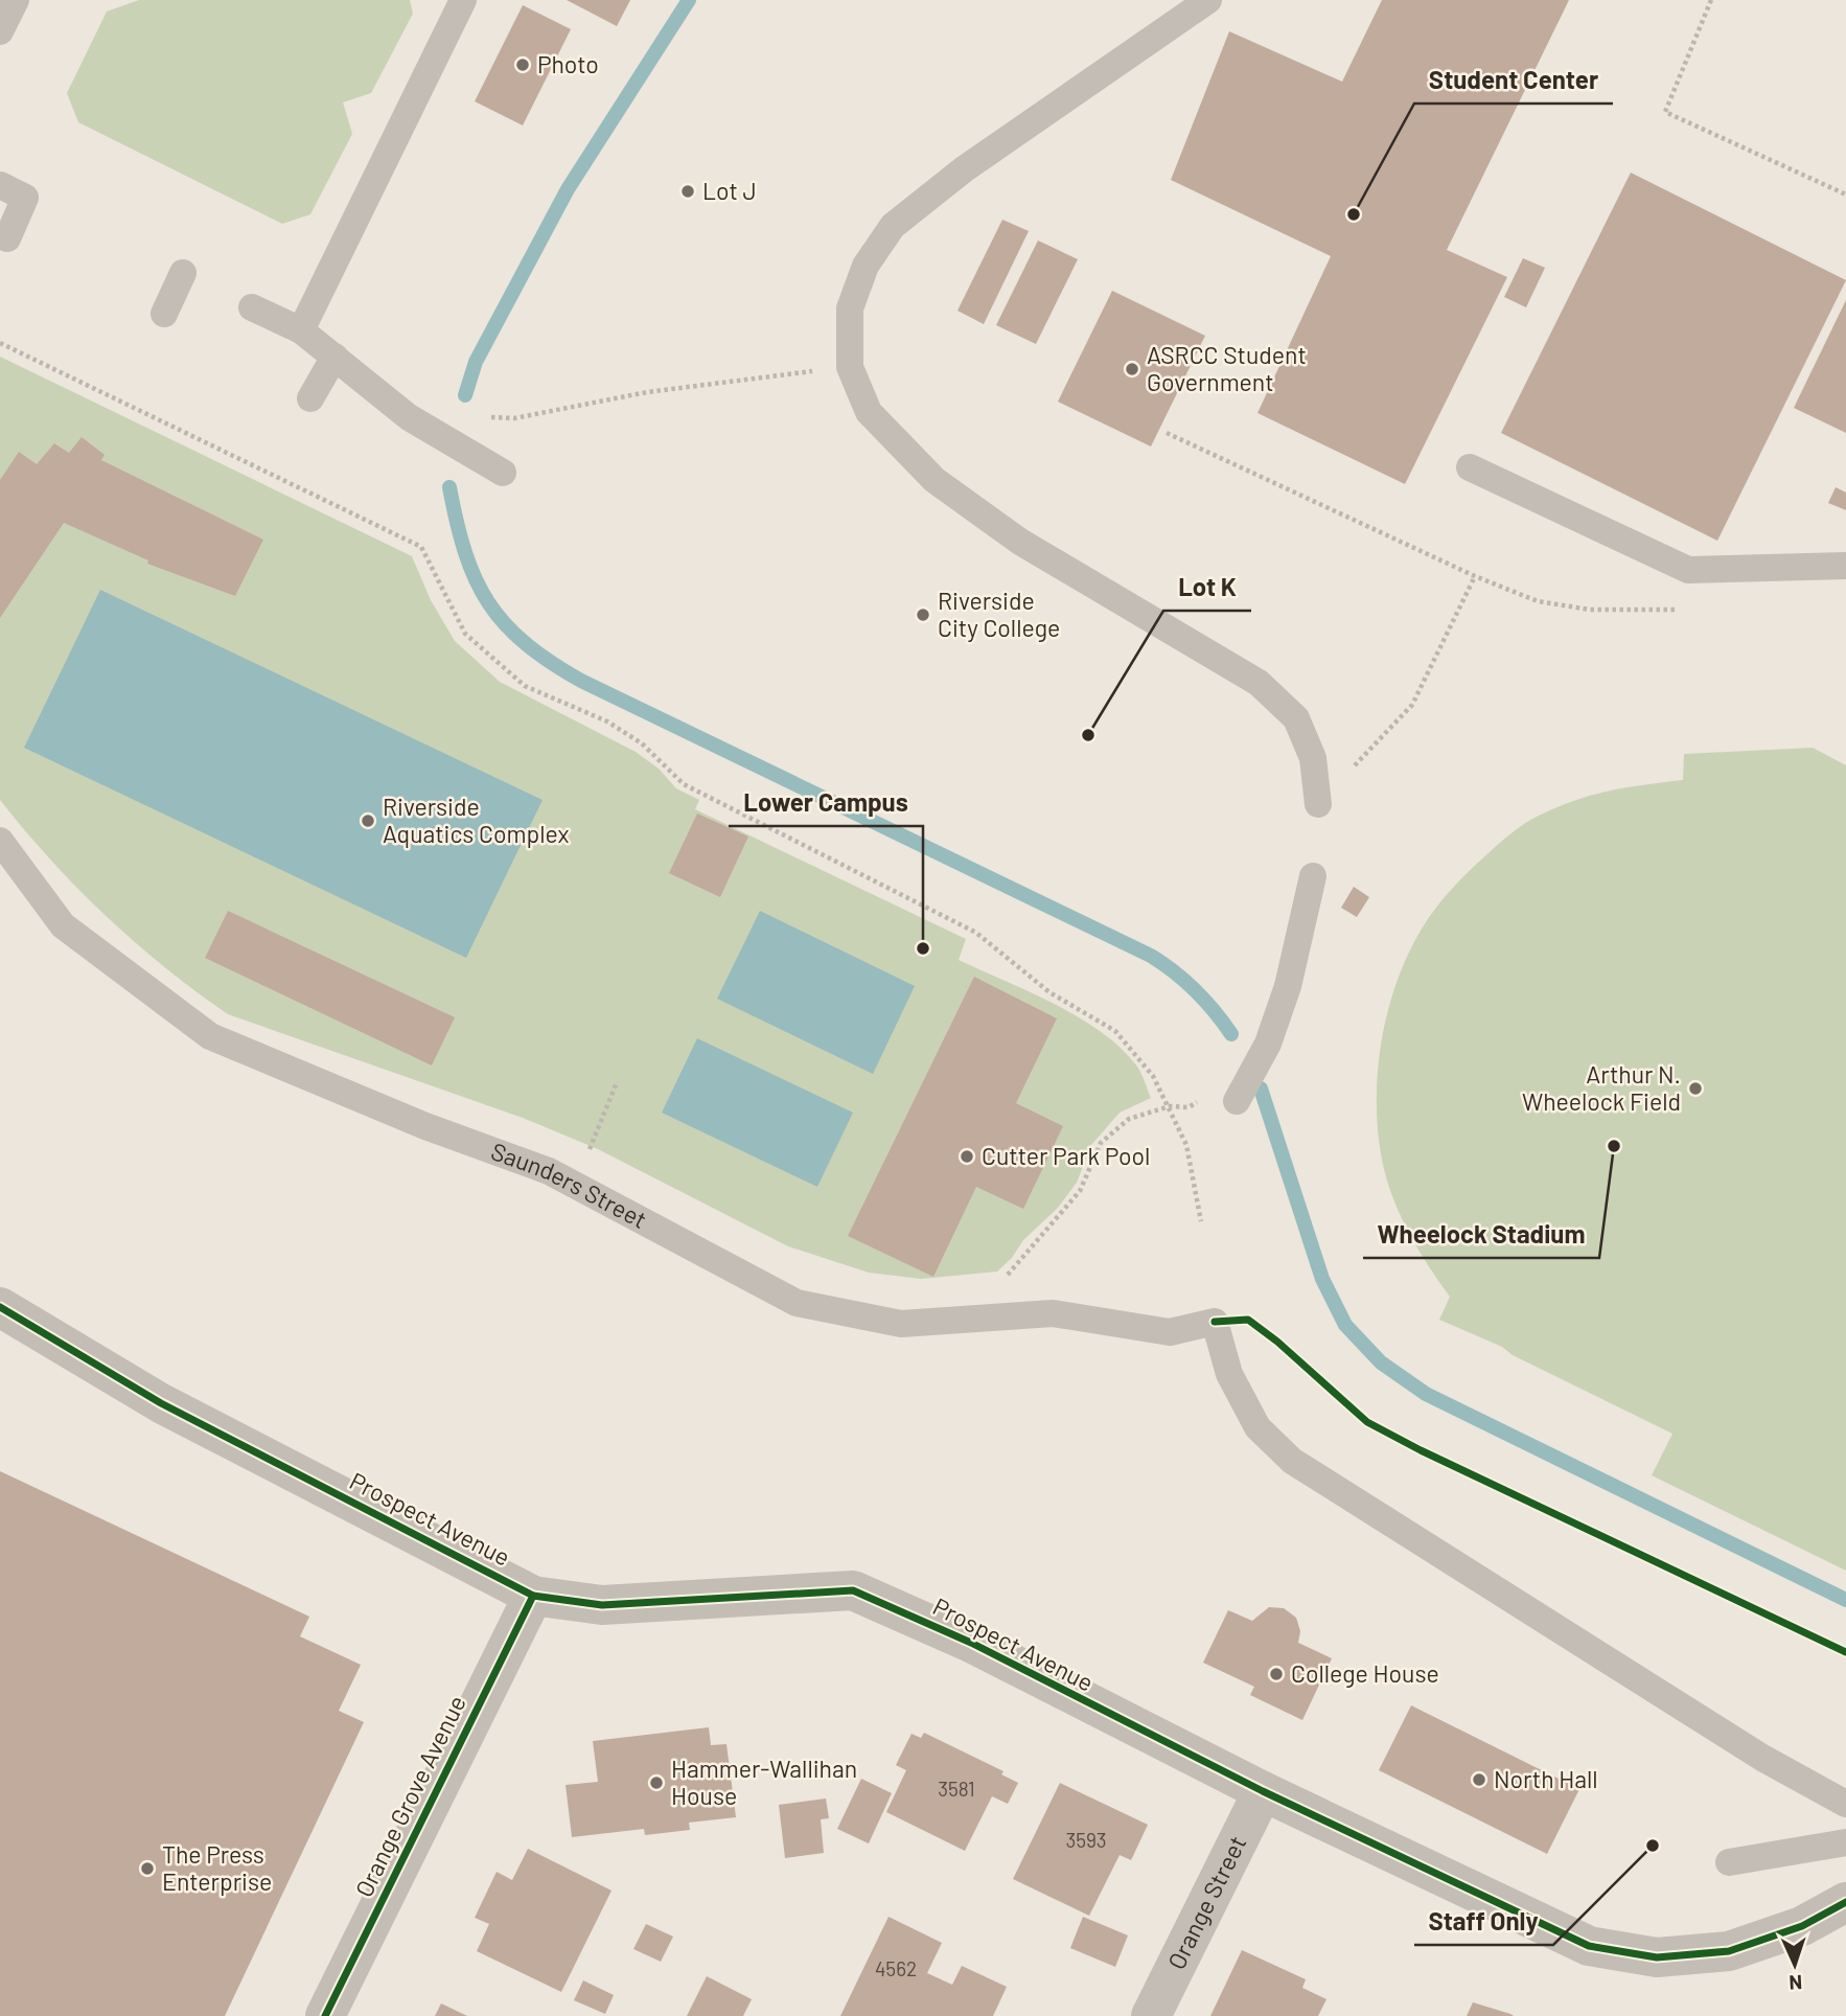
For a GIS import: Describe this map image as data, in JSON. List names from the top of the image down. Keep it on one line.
{"streets":{"street":["Prospect Avenue","Orange Grove Avenue","Orange Street"],"lane":["Saunders Street"]},"crossings":[["Prospect Avenue","Orange Grove Avenue"],["Prospect Avenue","Orange Street"]],"places":["Photo","Lot J","Student Center","ASRCC Student Government","Riverside City College","Lot K","Riverside Aquatics Complex","Lower Campus","Arthur N. Wheelock Field","Wheelock Stadium","Cutter Park Pool","College House","North Hall","Hammer-Wallihan House","Staff Only","The Press Enterprise"],"house_numbers":["3581","3593","4562"],"north":"bottom"}
